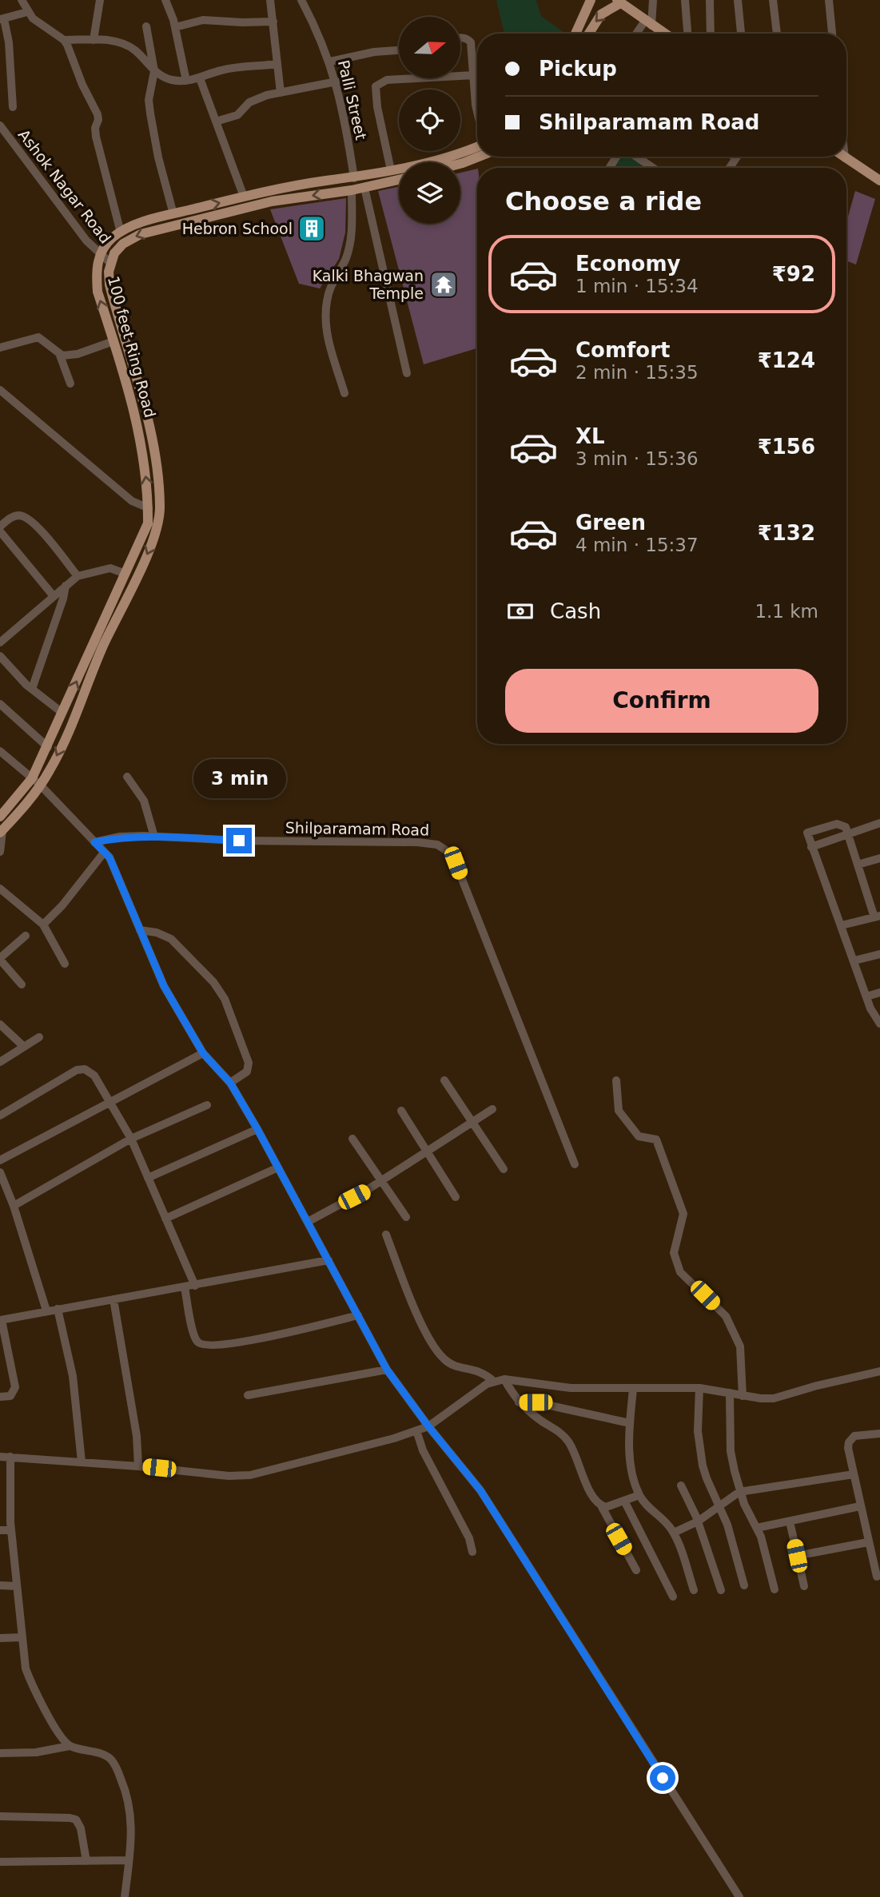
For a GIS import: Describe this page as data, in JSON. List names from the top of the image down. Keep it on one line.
{"streets":{"main road":["100 feet Ring Road"],"street":["Palli Street","Ashok Nagar Road","Shilparamam Road"]},"crossings":[["Ashok Nagar Road","100 feet Ring Road"]],"places":{"building":["Hebron School"],"temple":["Kalki Bhagwan Temple"]},"north":"right","page":{"banner":["Pickup","Shilparamam Road"],"heading":"Choose a ride","list":[{"name":"Economy","note":"1 min · 15:34","value":"₹92"},{"name":"Comfort","note":"2 min · 15:35","value":"₹124"},{"name":"XL","note":"3 min · 15:36","value":"₹156"},{"name":"Green","note":"4 min · 15:37","value":"₹132"}],"pay":["Cash","1.1 km"],"buttons":"Confirm","bubble":"3 min"}}
